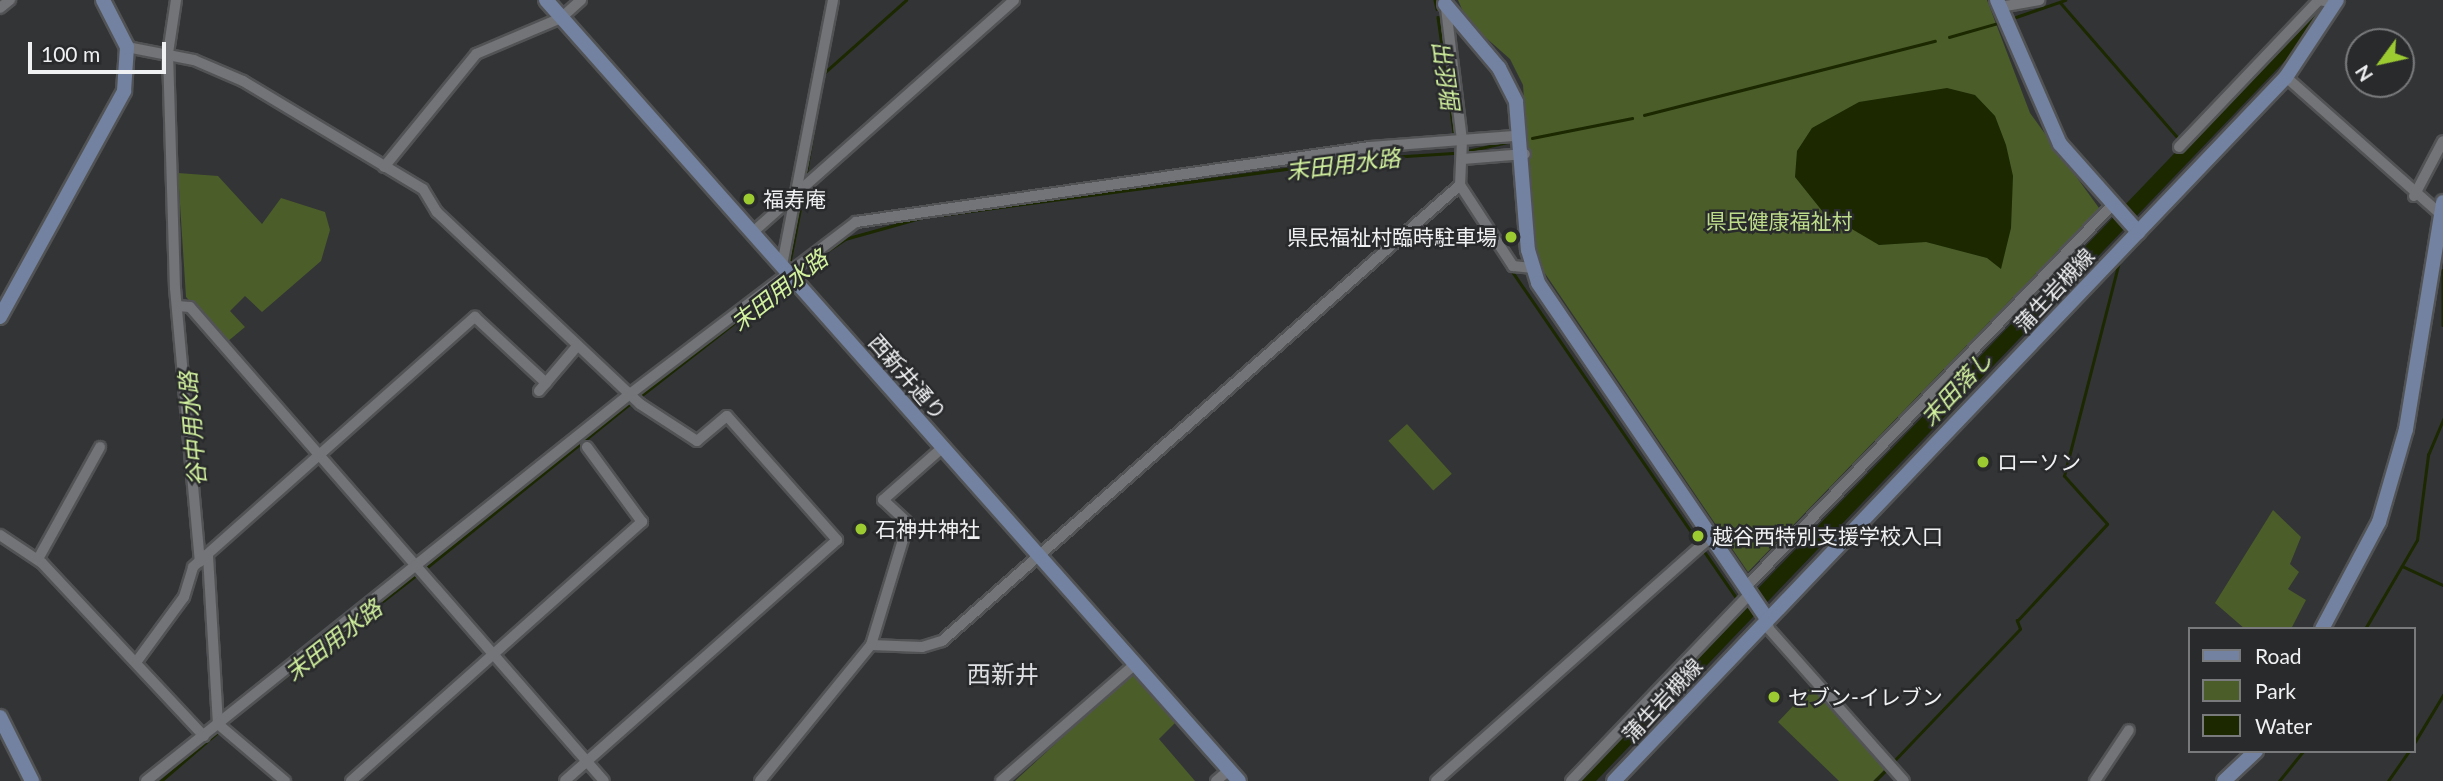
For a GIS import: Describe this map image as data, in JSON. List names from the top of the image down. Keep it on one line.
{"streets":{"street":["蒲生岩槻線","西新井通り"]},"districts":["西新井"],"water":["出羽堀","末田用水路","末田落し","谷中用水路"],"parks":["県民健康福祉村"],"places":["福寿庵","県民福祉村臨時駐車場","ローソン","石神井神社","越谷西特別支援学校入口","セブン-イレブン"],"legend":["Road","Park","Water"],"scale_bar":"100 m","north":"bottom left"}
